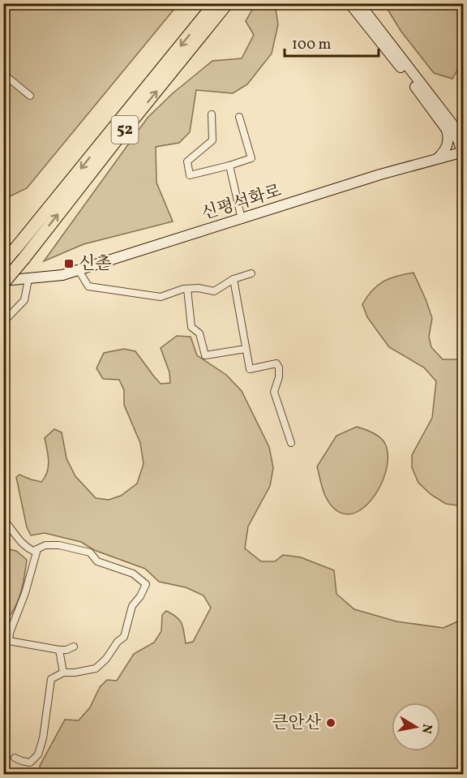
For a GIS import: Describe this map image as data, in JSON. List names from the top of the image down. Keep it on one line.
{"streets":{"highway":["52"],"main road":["신평석화로"]},"crossings":[["52","신평석화로"]],"places":{"transit":["신촌"],"other":["큰안산"]},"scale_bar":"100 m","north":"right"}
